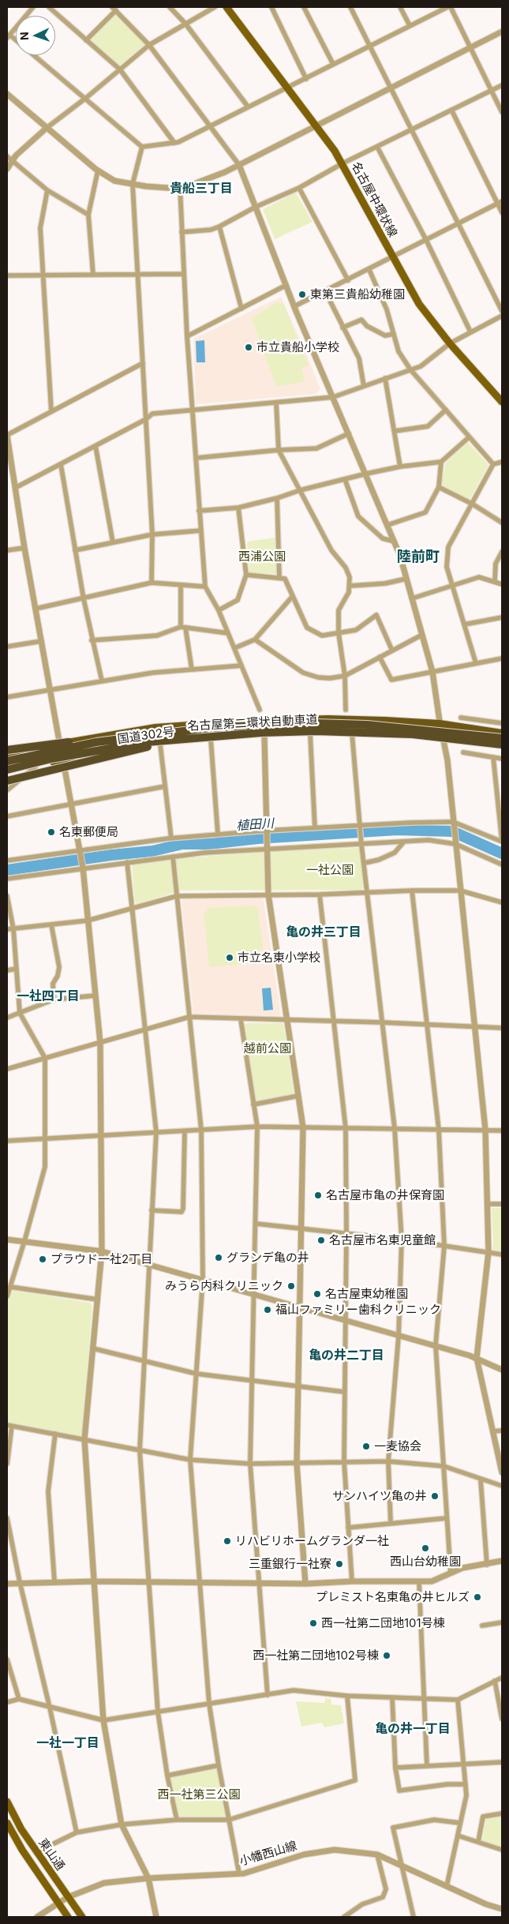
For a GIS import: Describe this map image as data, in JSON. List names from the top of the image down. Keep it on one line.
{"streets":{"highway":["名古屋第二環状自動車道","国道302号"],"main road":["名古屋中環状線","東山通"],"street":["小幡西山線"]},"crossings":[["小幡西山線","東山通"]],"districts":["貴船三丁目","陸前町","亀の井三丁目","一社四丁目","亀の井二丁目","亀の井一丁目","一社一丁目"],"water":["植田川"],"parks":["西浦公園","一社公園","越前公園","西一社第三公園"],"places":["東第三貴船幼稚園","市立貴船小学校","名東郵便局","市立名東小学校","名古屋市亀の井保育園","名古屋市名東児童館","グランデ亀の井","プラウド一社2丁目","みうら内科クリニック","名古屋東幼稚園","福山ファミリー歯科クリニック","一麦協会","サンハイツ亀の井","リハビリホームグランダ一社","西山台幼稚園","三重銀行一社寮","プレミスト名東亀の井ヒルズ","西一社第二団地101号棟","西一社第二団地102号棟"],"north":"left"}
